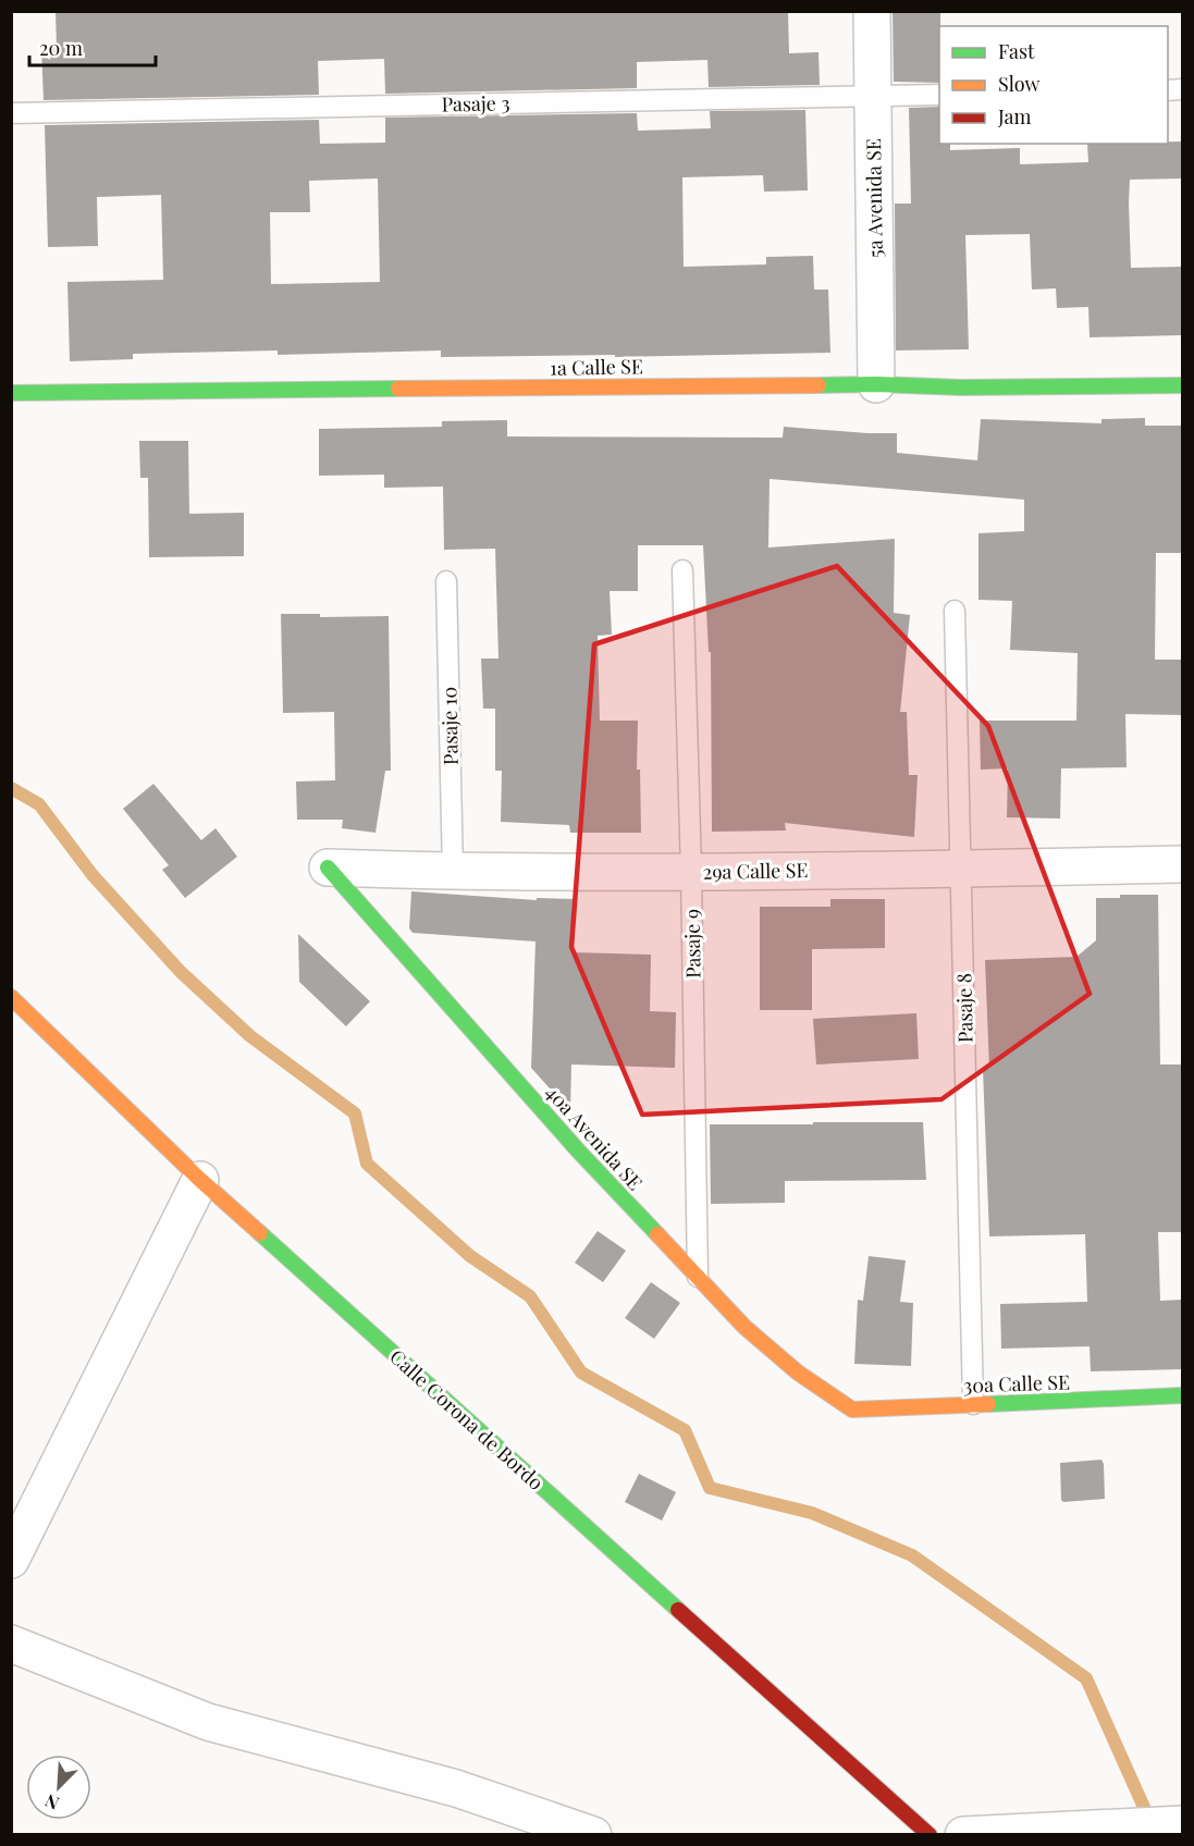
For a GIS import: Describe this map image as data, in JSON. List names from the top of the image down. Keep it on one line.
{"streets":{"street":["5a Avenida SE","1a Calle SE","29a Calle SE","40a Avenida SE","30a Calle SE","Calle Corona de Bordo"],"lane":["Pasaje 3","Pasaje 10","Pasaje 9","Pasaje 8"]},"crossings":[["Pasaje 3","5a Avenida SE"],["5a Avenida SE","1a Calle SE"],["Pasaje 10","29a Calle SE"],["29a Calle SE","Pasaje 9"],["29a Calle SE","Pasaje 8"],["29a Calle SE","40a Avenida SE"],["Pasaje 9","40a Avenida SE"],["Pasaje 8","30a Calle SE"],["40a Avenida SE","30a Calle SE"]],"legend":["Fast","Slow","Jam"],"scale_bar":"20 m","north":"bottom left"}
